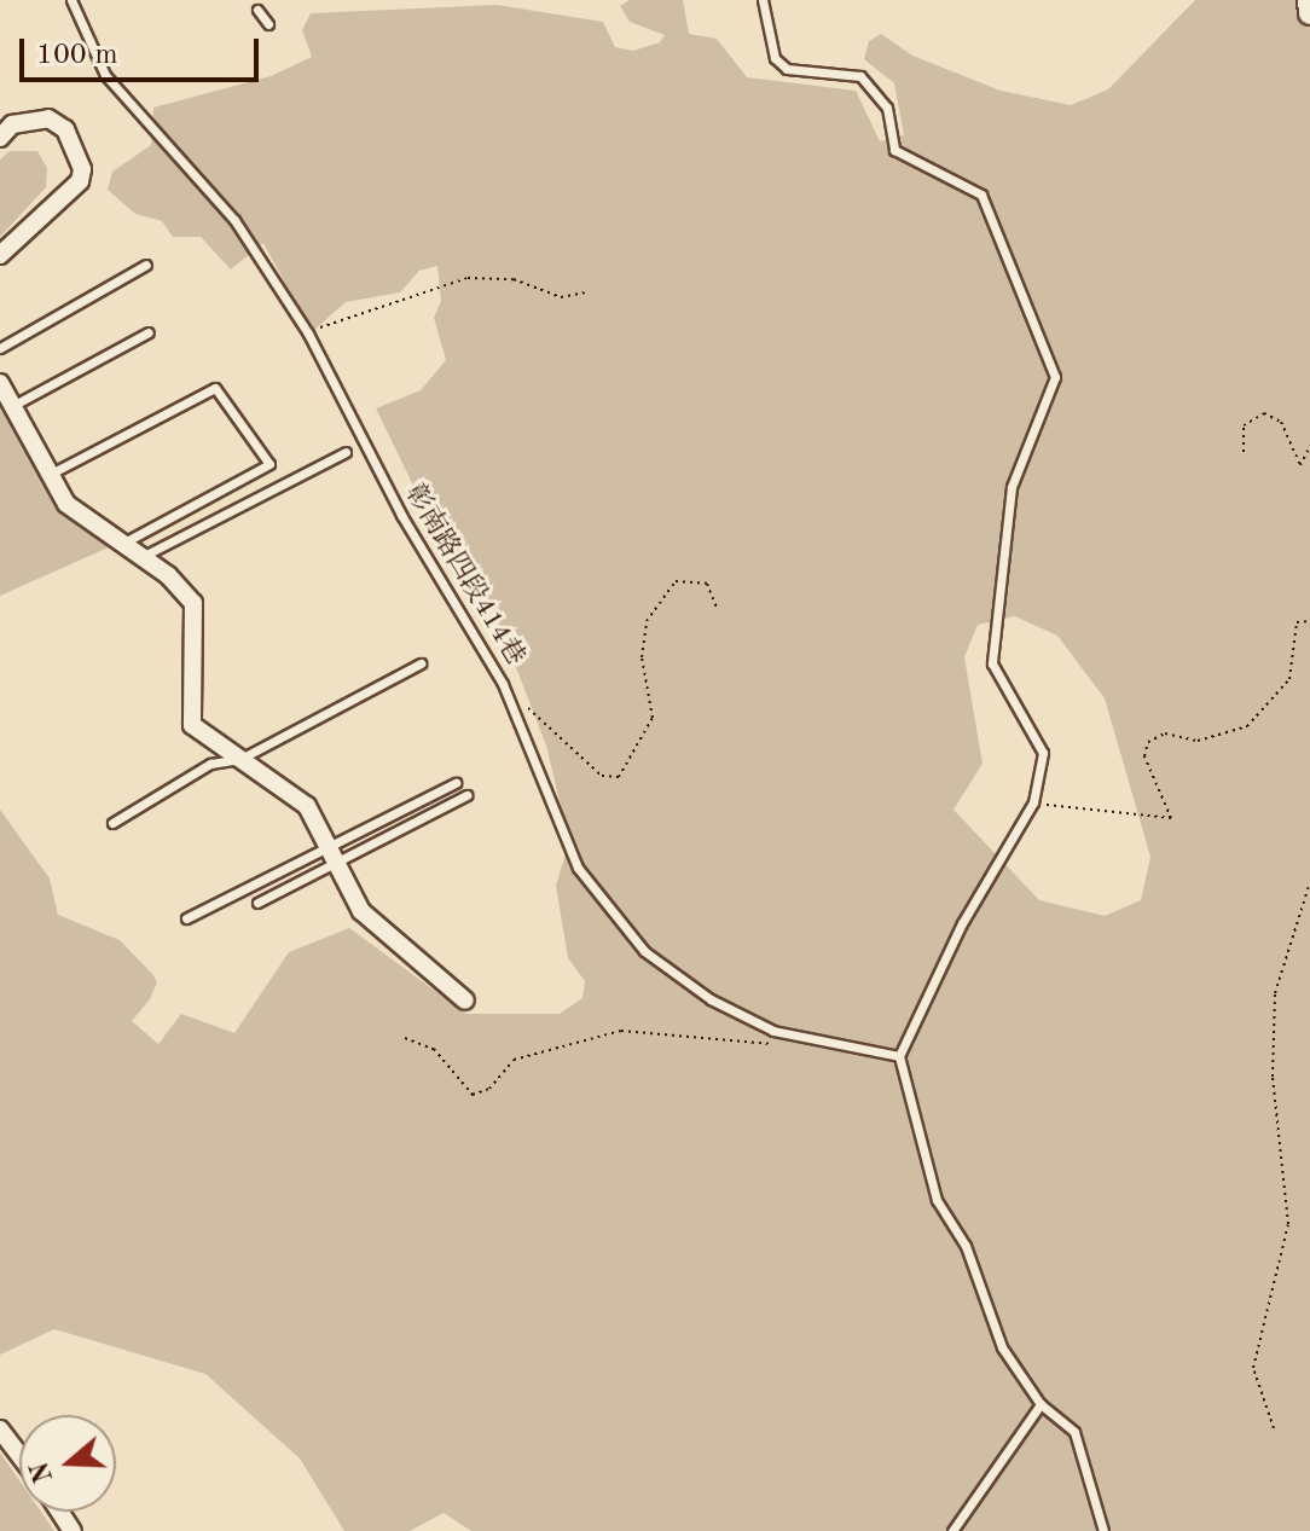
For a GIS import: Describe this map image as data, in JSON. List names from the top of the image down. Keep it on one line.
{"streets":{"lane":["彰南路四段414巷"]},"scale_bar":"100 m","north":"left"}
